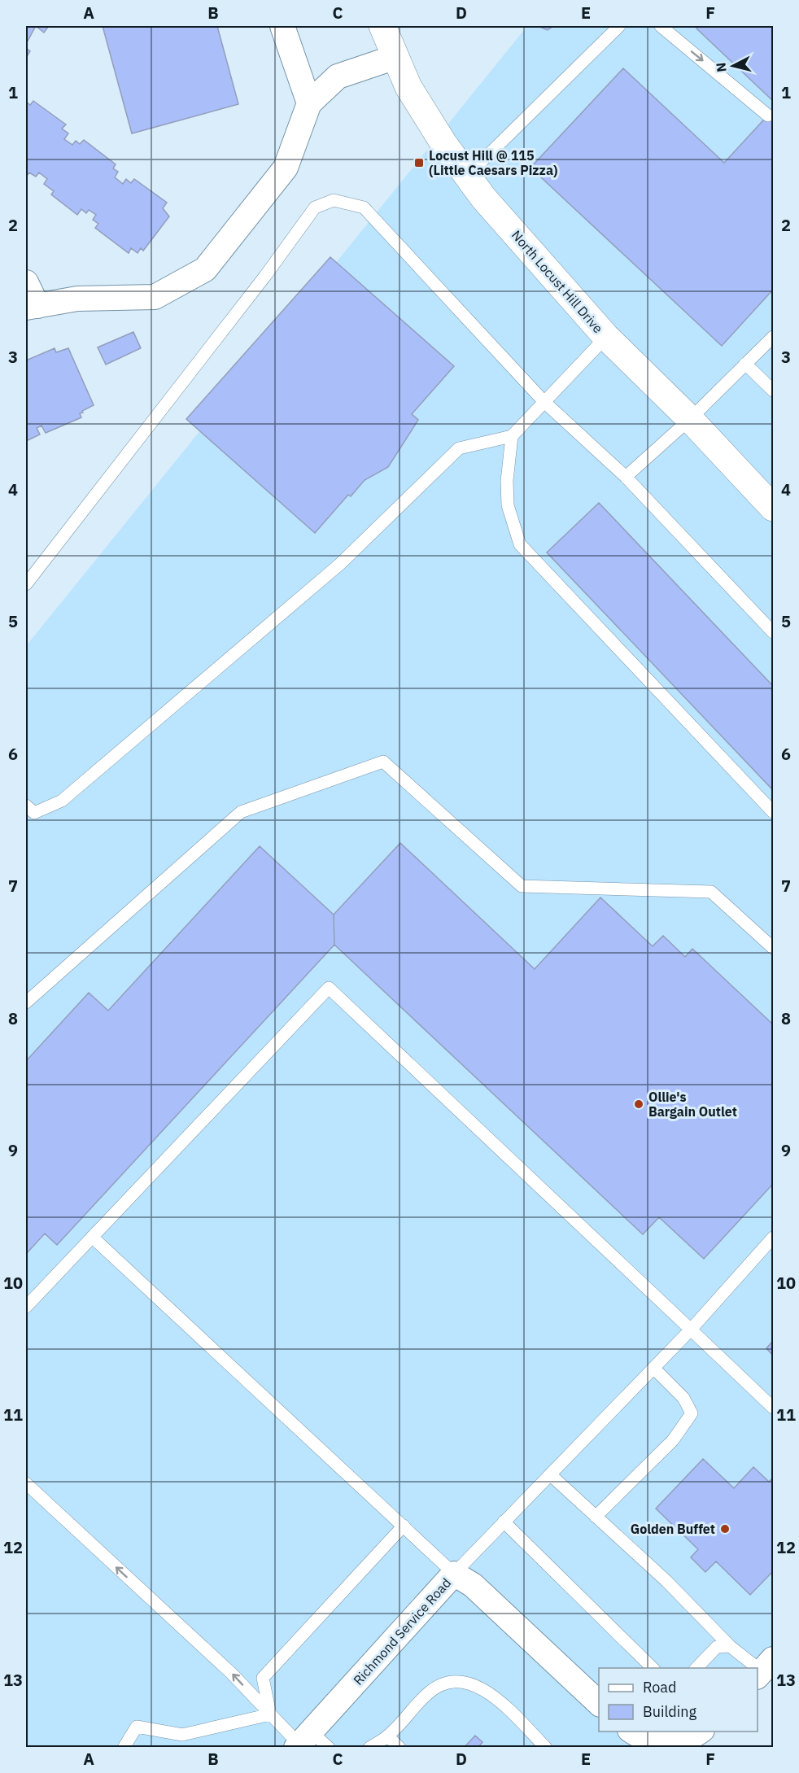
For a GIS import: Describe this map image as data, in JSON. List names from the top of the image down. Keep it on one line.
{"streets":{"street":["North Locust Hill Drive","Richmond Service Road"]},"places":{"transit":["Locust Hill @ 115 (Little Caesars Pizza)"],"other":["Ollie's Bargain Outlet","Golden Buffet"]},"legend":["Road","Building"],"north":"left","grid":{"columns":["A","B","C","D","E","F"],"rows":["1","2","3","4","5","6","7","8","9","10","11","12","13"]}}
